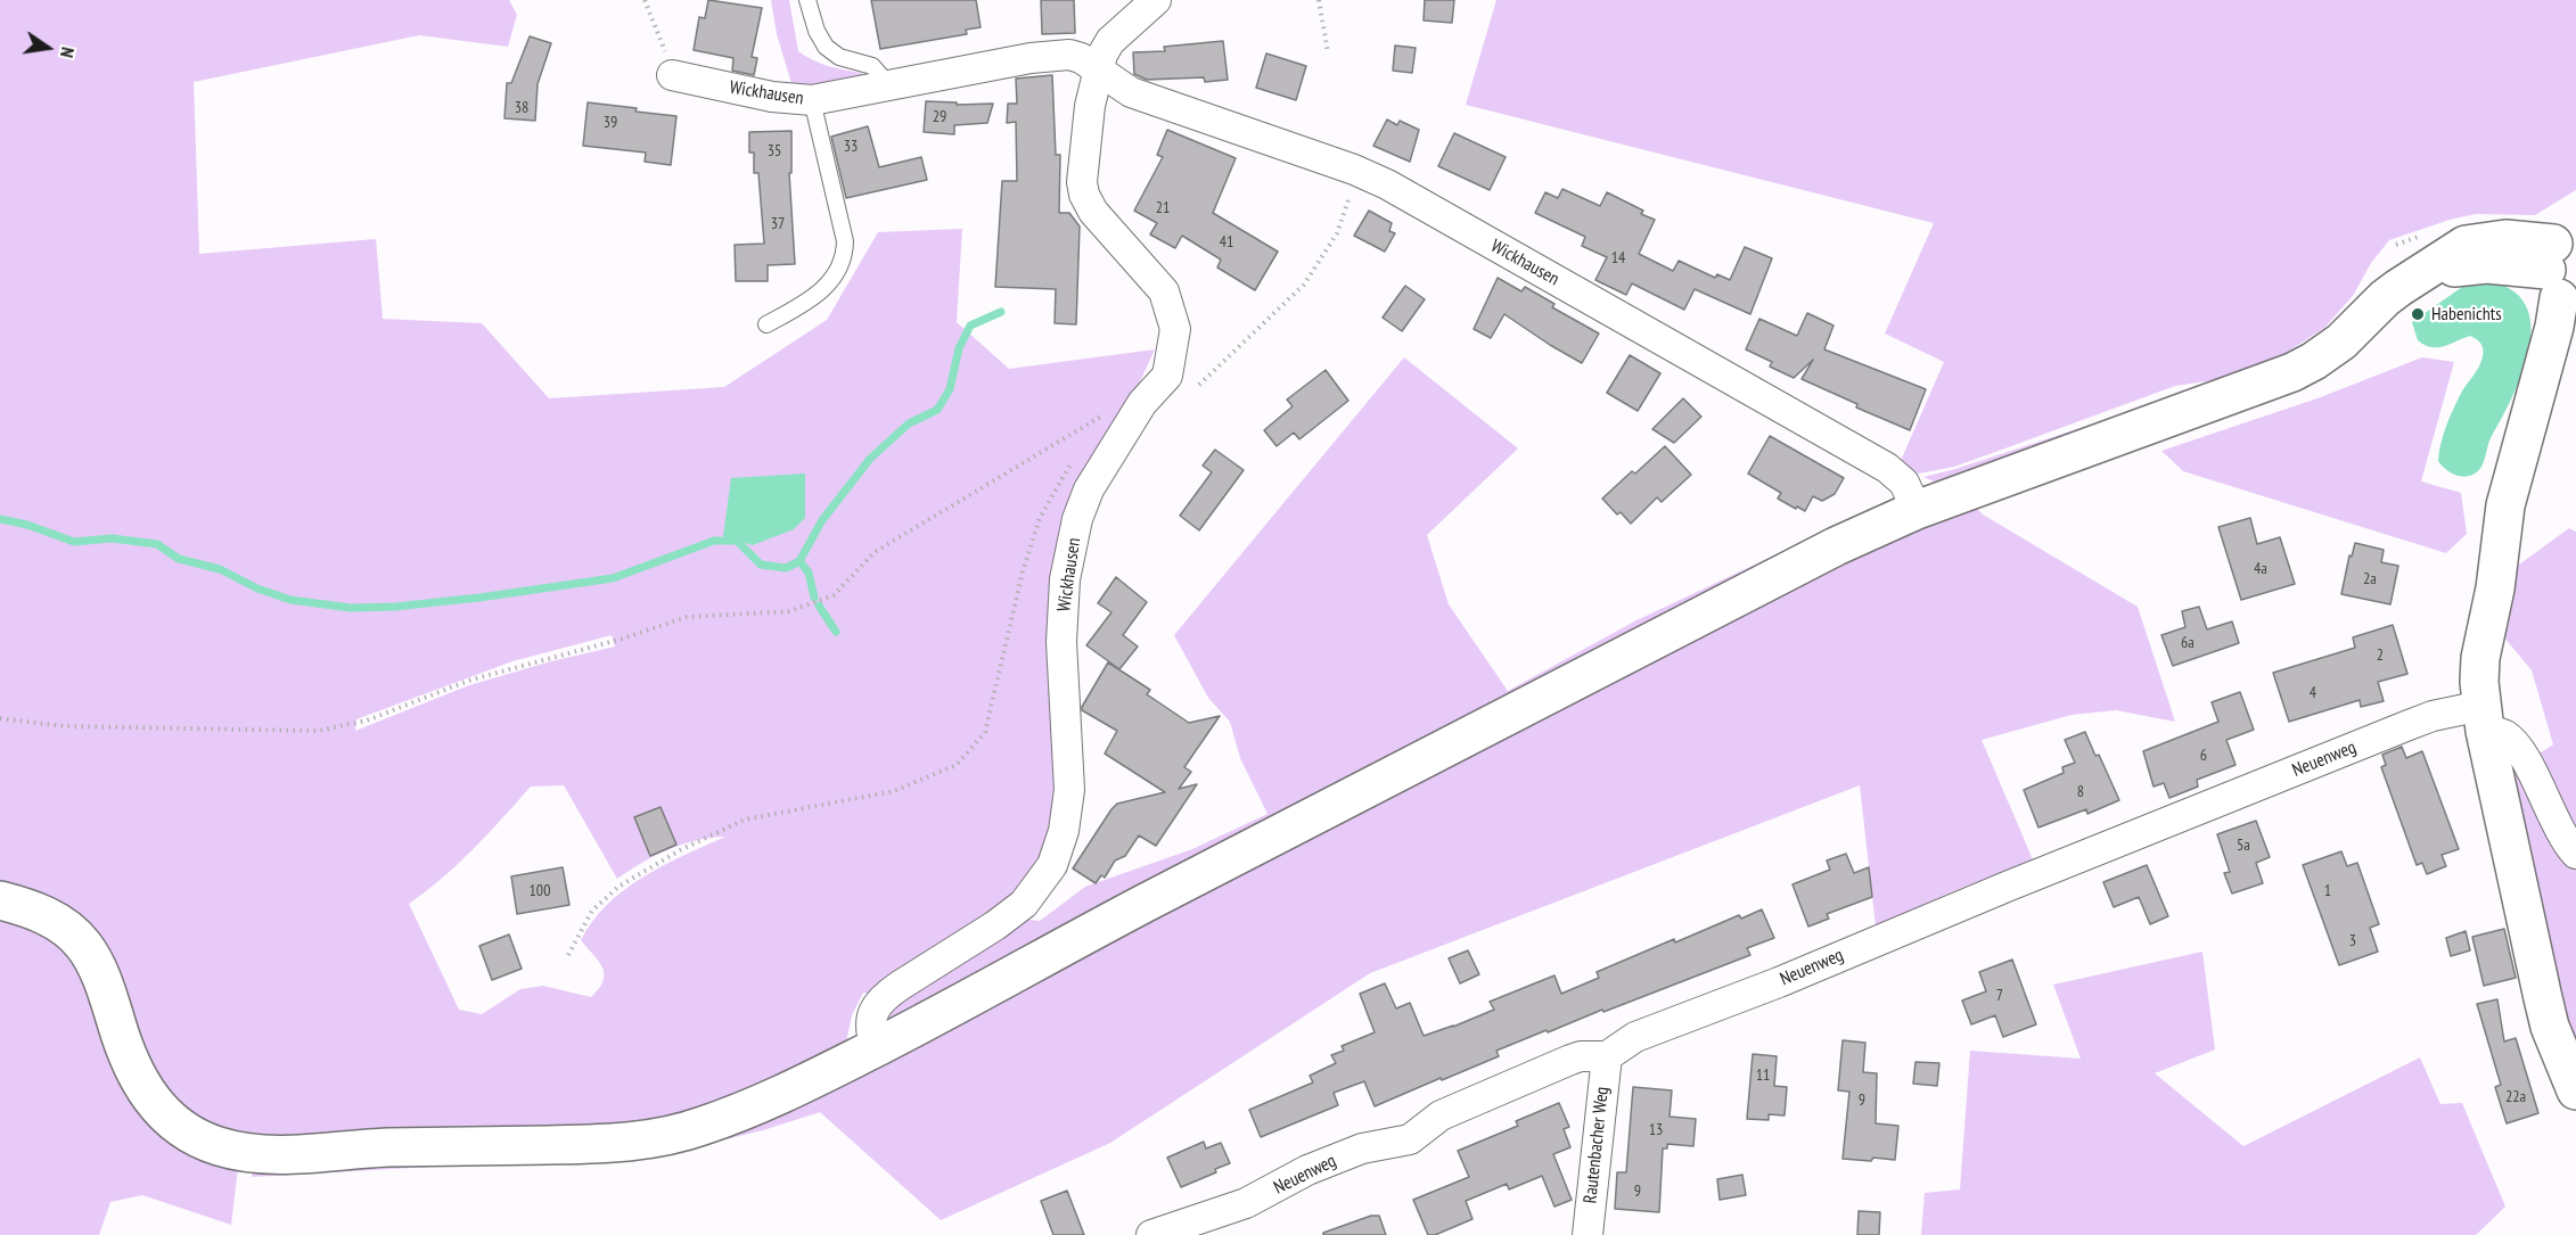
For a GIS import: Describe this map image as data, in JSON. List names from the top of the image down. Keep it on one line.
{"streets":{"street":["Wickhausen","Neuenweg","Rautenbacher Weg"]},"crossings":[["Neuenweg","Rautenbacher Weg"]],"places":["Habenichts"],"house_numbers":["38","29","39","33","35","21","37","41","14","4a","2a","6a","2","4","6","8","5a","100","1","3","7","11","22a","9","13","9"],"north":"right"}
